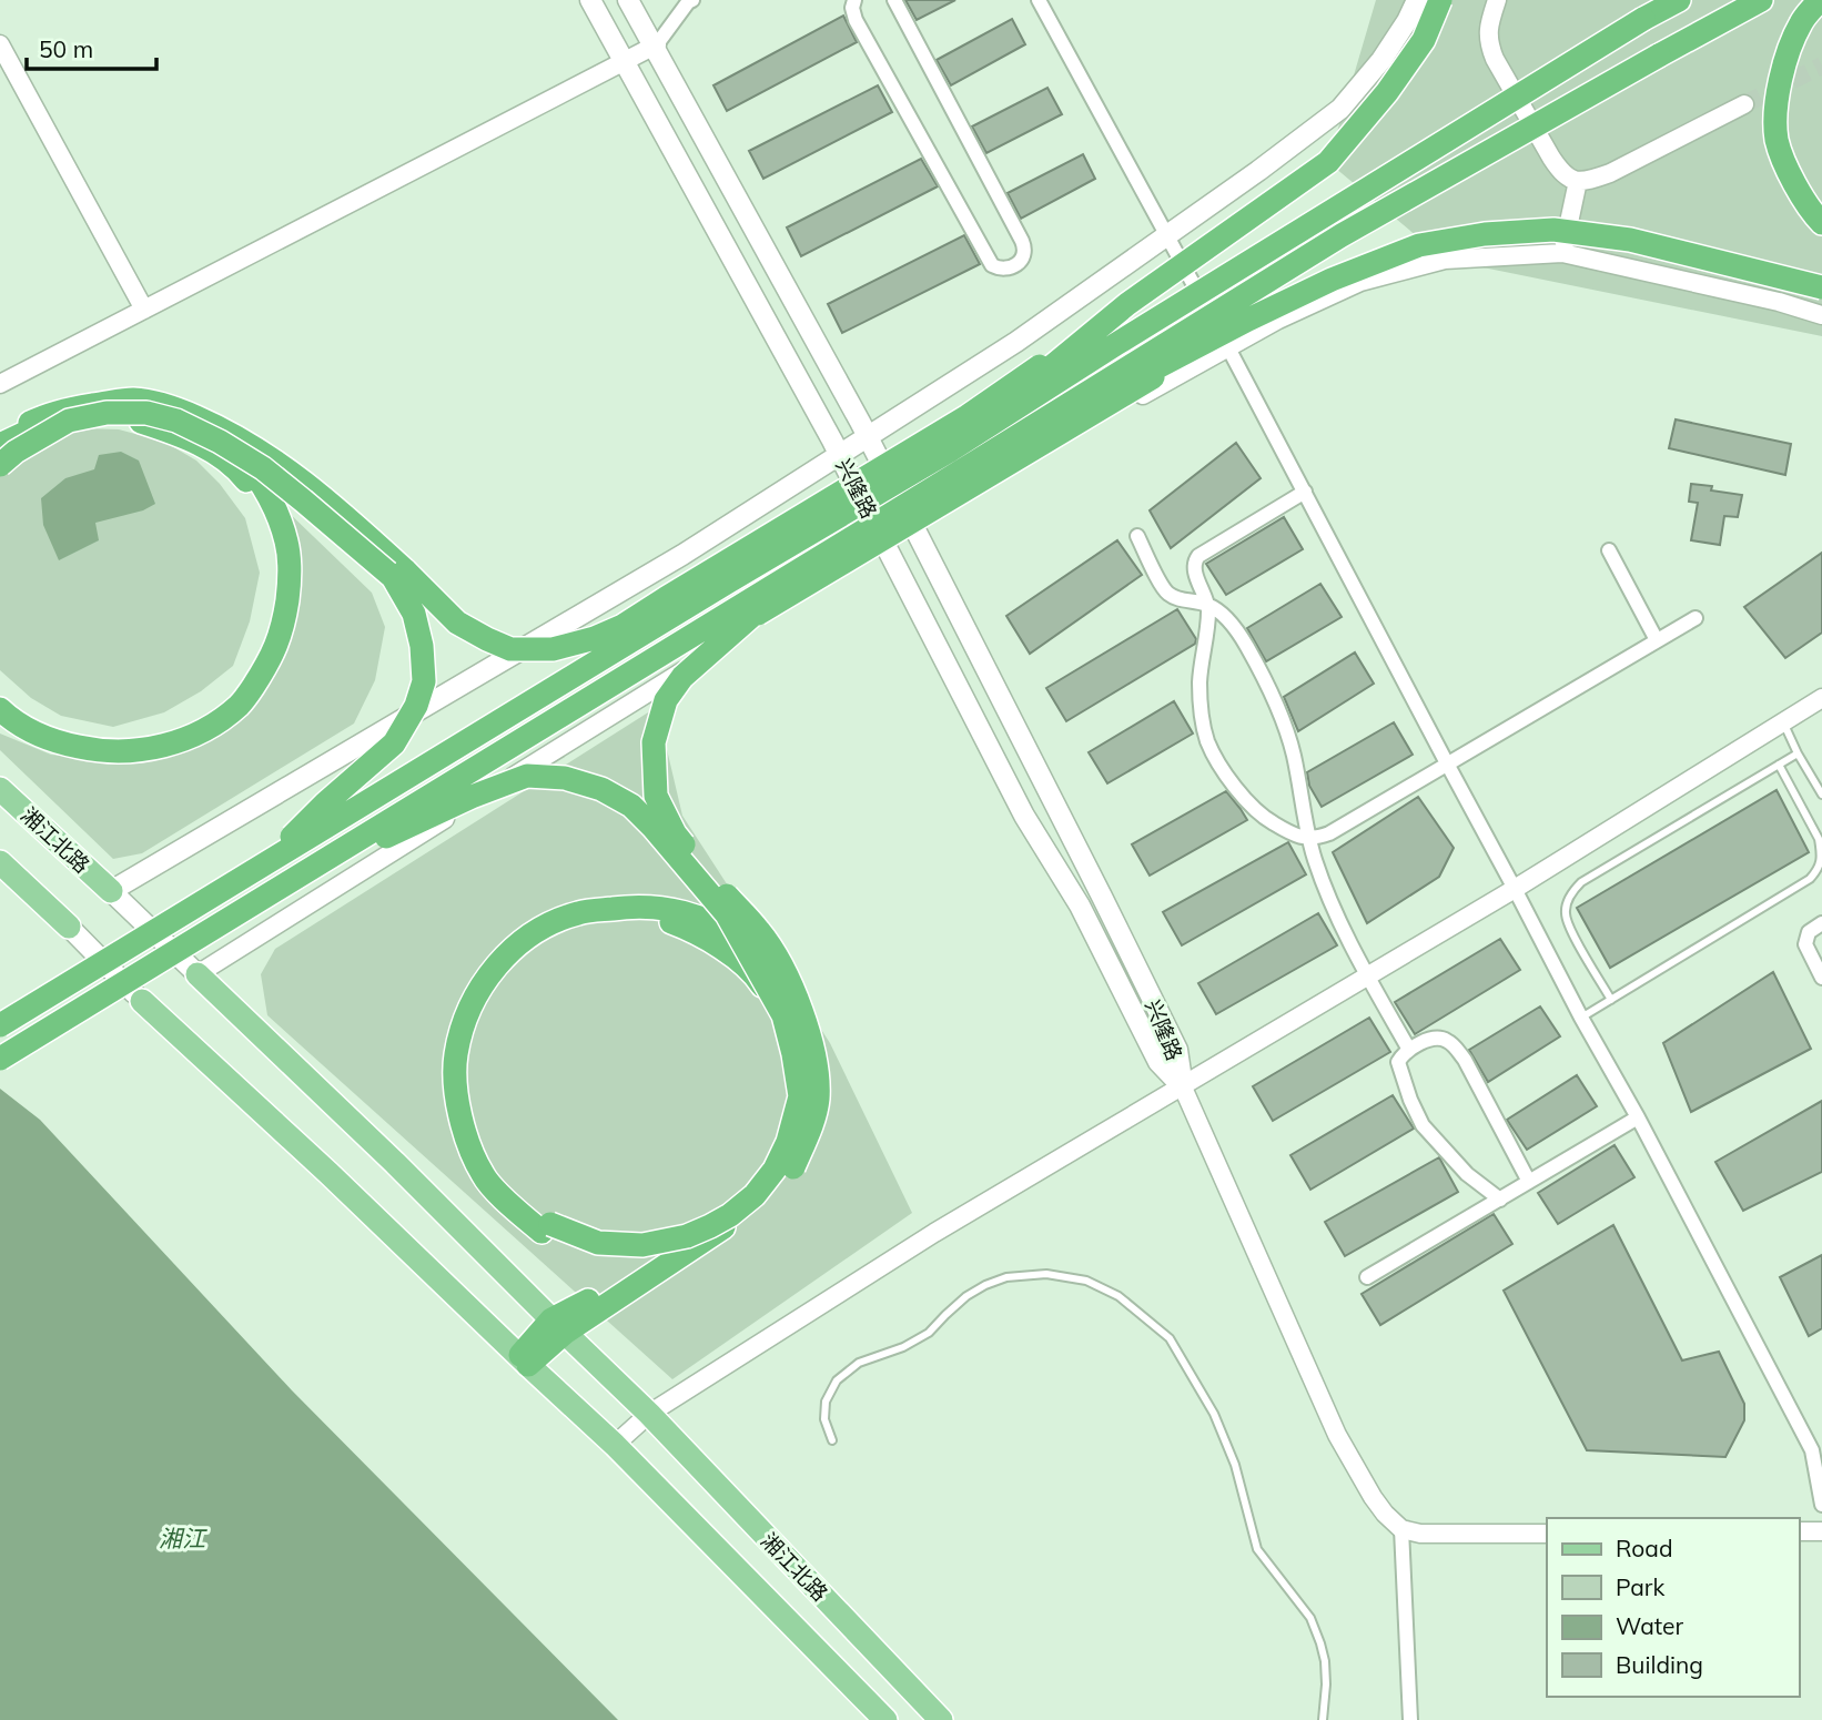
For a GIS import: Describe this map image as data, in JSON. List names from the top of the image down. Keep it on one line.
{"streets":{"main road":["兴隆路","湘江北路"]},"water":["湘江"],"legend":["Road","Park","Water","Building"],"scale_bar":"50 m"}
